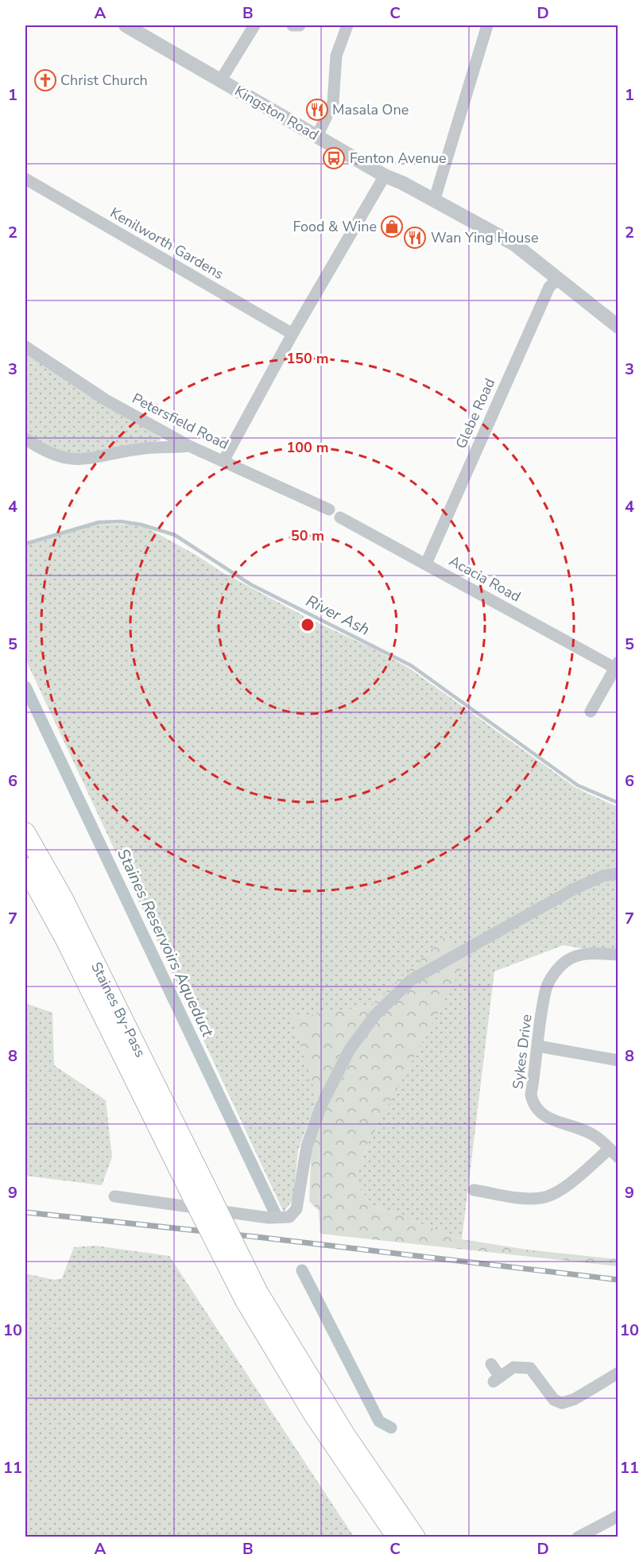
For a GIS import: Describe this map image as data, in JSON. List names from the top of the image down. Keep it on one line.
{"streets":{"highway":["Staines By-Pass"],"street":["Kingston Road","Kenilworth Gardens","Glebe Road","Petersfield Road","Acacia Road","Sykes Drive"]},"crossings":[["Kingston Road","Glebe Road"],["Glebe Road","Acacia Road"]],"water":["River Ash","Staines Reservoirs Aqueduct"],"places":{"church":["Christ Church"],"restaurant":["Masala One","Wan Ying House"],"bus stop":["Fenton Avenue"],"shop":["Food & Wine"]},"grid":{"columns":["A","B","C","D"],"rows":["1","2","3","4","5","6","7","8","9","10","11"]},"rings":["150 m","100 m","50 m"]}
